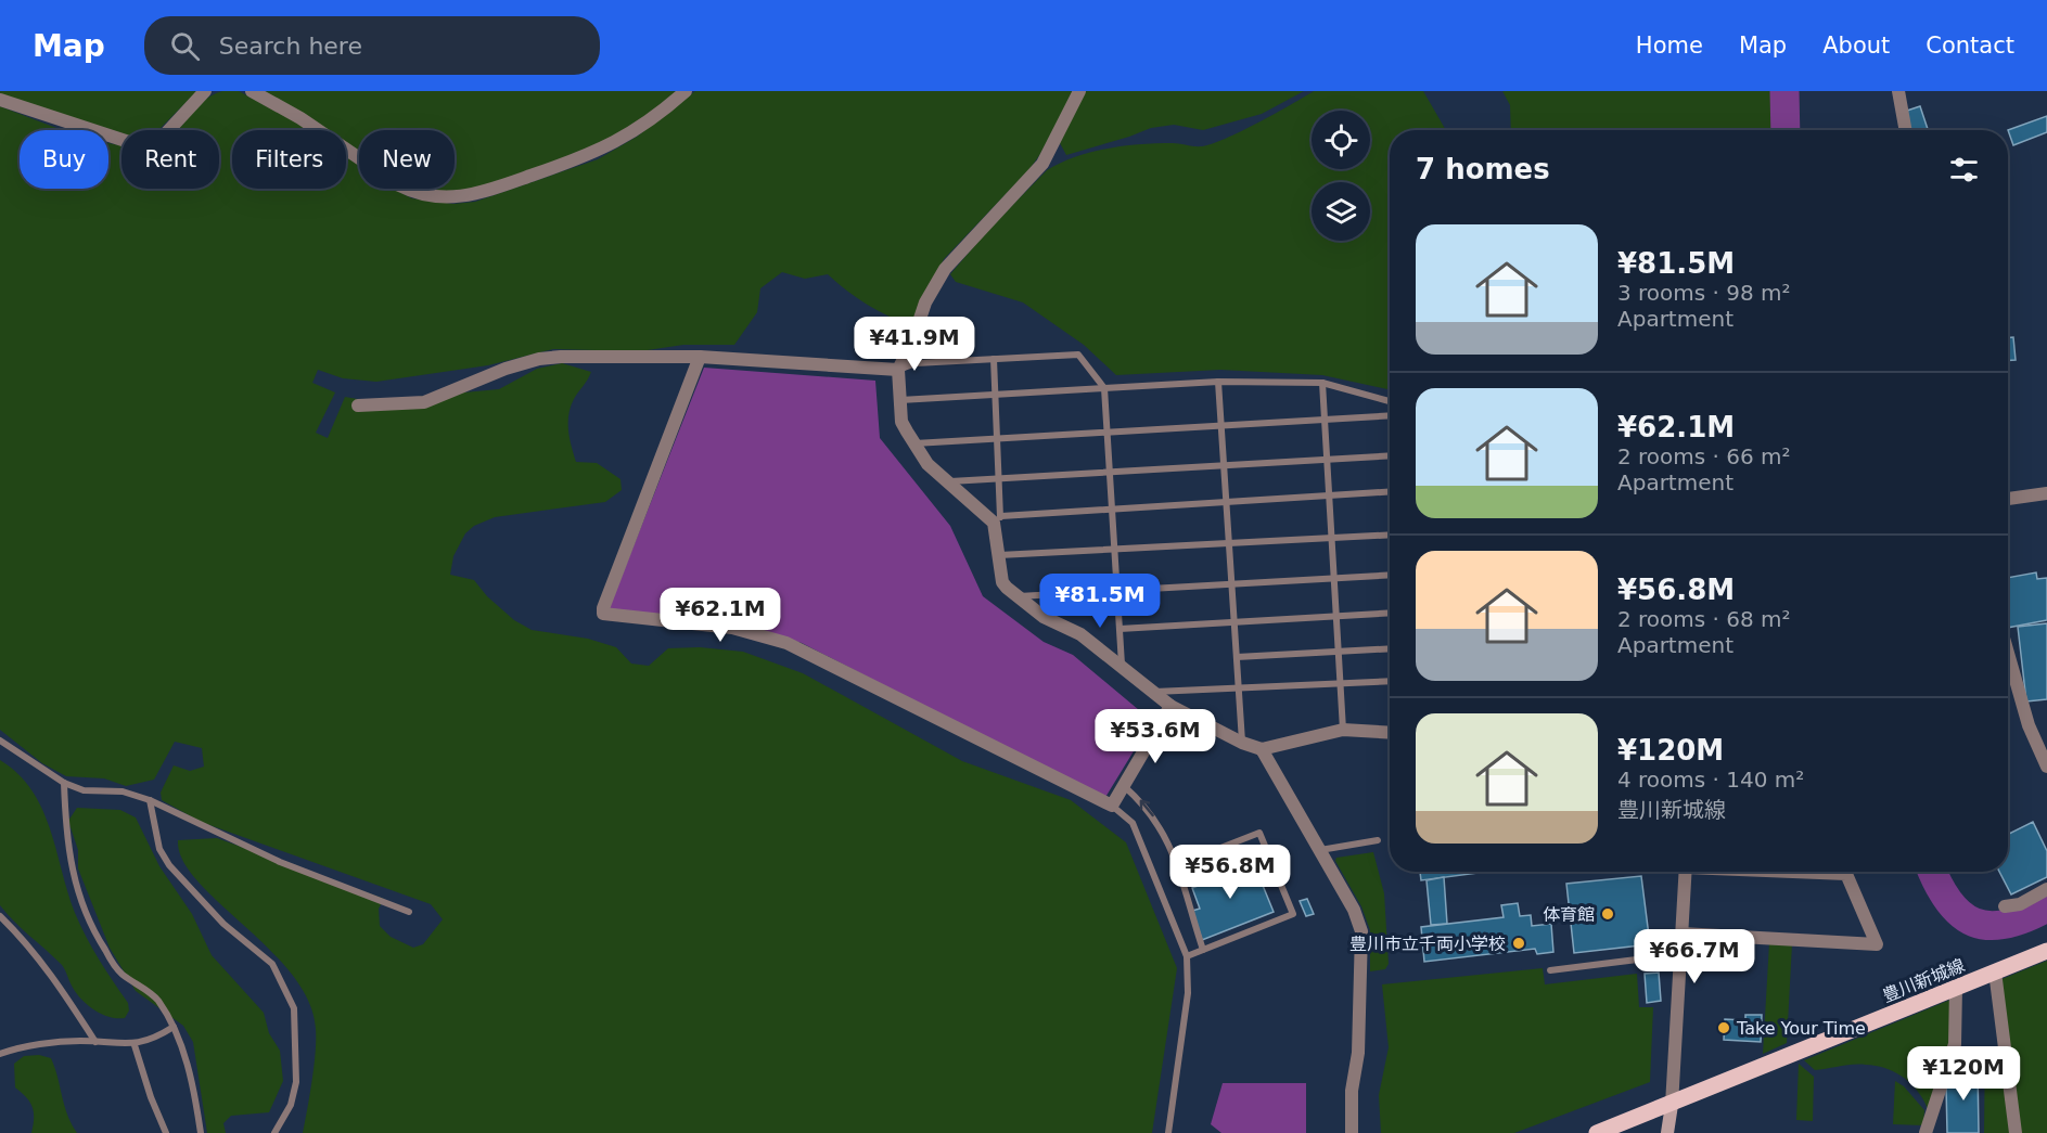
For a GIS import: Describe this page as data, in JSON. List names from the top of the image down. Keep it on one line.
{"streets":{"main road":["豊川新城線"]},"places":["体育館","豊川市立千両小学校","Take Your Time"],"page":{"header":"Map","search":"Search here","nav":["Home","Map","About","Contact"],"chip":["Buy","Rent","Filters","New"],"heading":"7 homes","list":[{"name":"¥81.5M","note":"3 rooms · 98 m² · Apartment"},{"name":"¥62.1M","note":"2 rooms · 66 m² · Apartment"},{"name":"¥56.8M","note":"2 rooms · 68 m² · Apartment"},{"name":"¥120M","note":"4 rooms · 140 m² · 豊川新城線"}],"price":["¥41.9M","¥81.5M","¥62.1M","¥53.6M","¥56.8M","¥66.7M","¥120M"]}}
